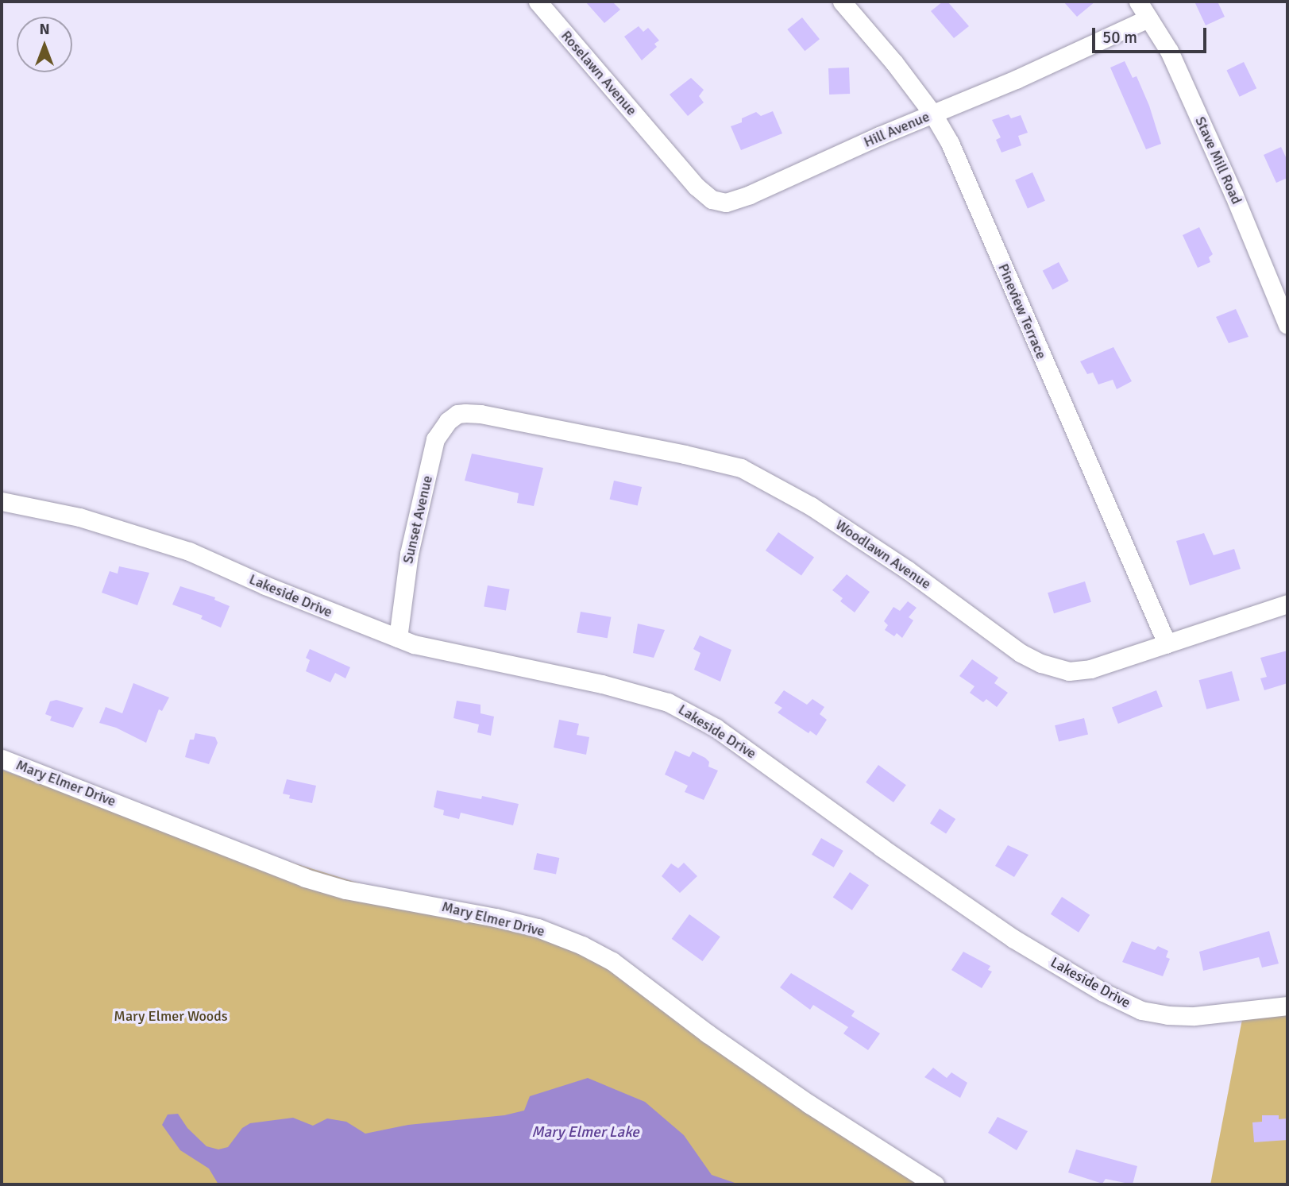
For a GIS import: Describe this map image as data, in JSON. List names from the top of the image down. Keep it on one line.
{"streets":{"street":["Roselawn Avenue","Hill Avenue","Stave Mill Road","Pineview Terrace","Sunset Avenue","Woodlawn Avenue","Lakeside Drive","Mary Elmer Drive"]},"crossings":[["Roselawn Avenue","Hill Avenue"],["Hill Avenue","Stave Mill Road"],["Hill Avenue","Pineview Terrace"],["Pineview Terrace","Woodlawn Avenue"],["Sunset Avenue","Woodlawn Avenue"],["Sunset Avenue","Lakeside Drive"]],"water":["Mary Elmer Lake"],"parks":["Mary Elmer Woods"],"scale_bar":"50 m","north":"top"}
